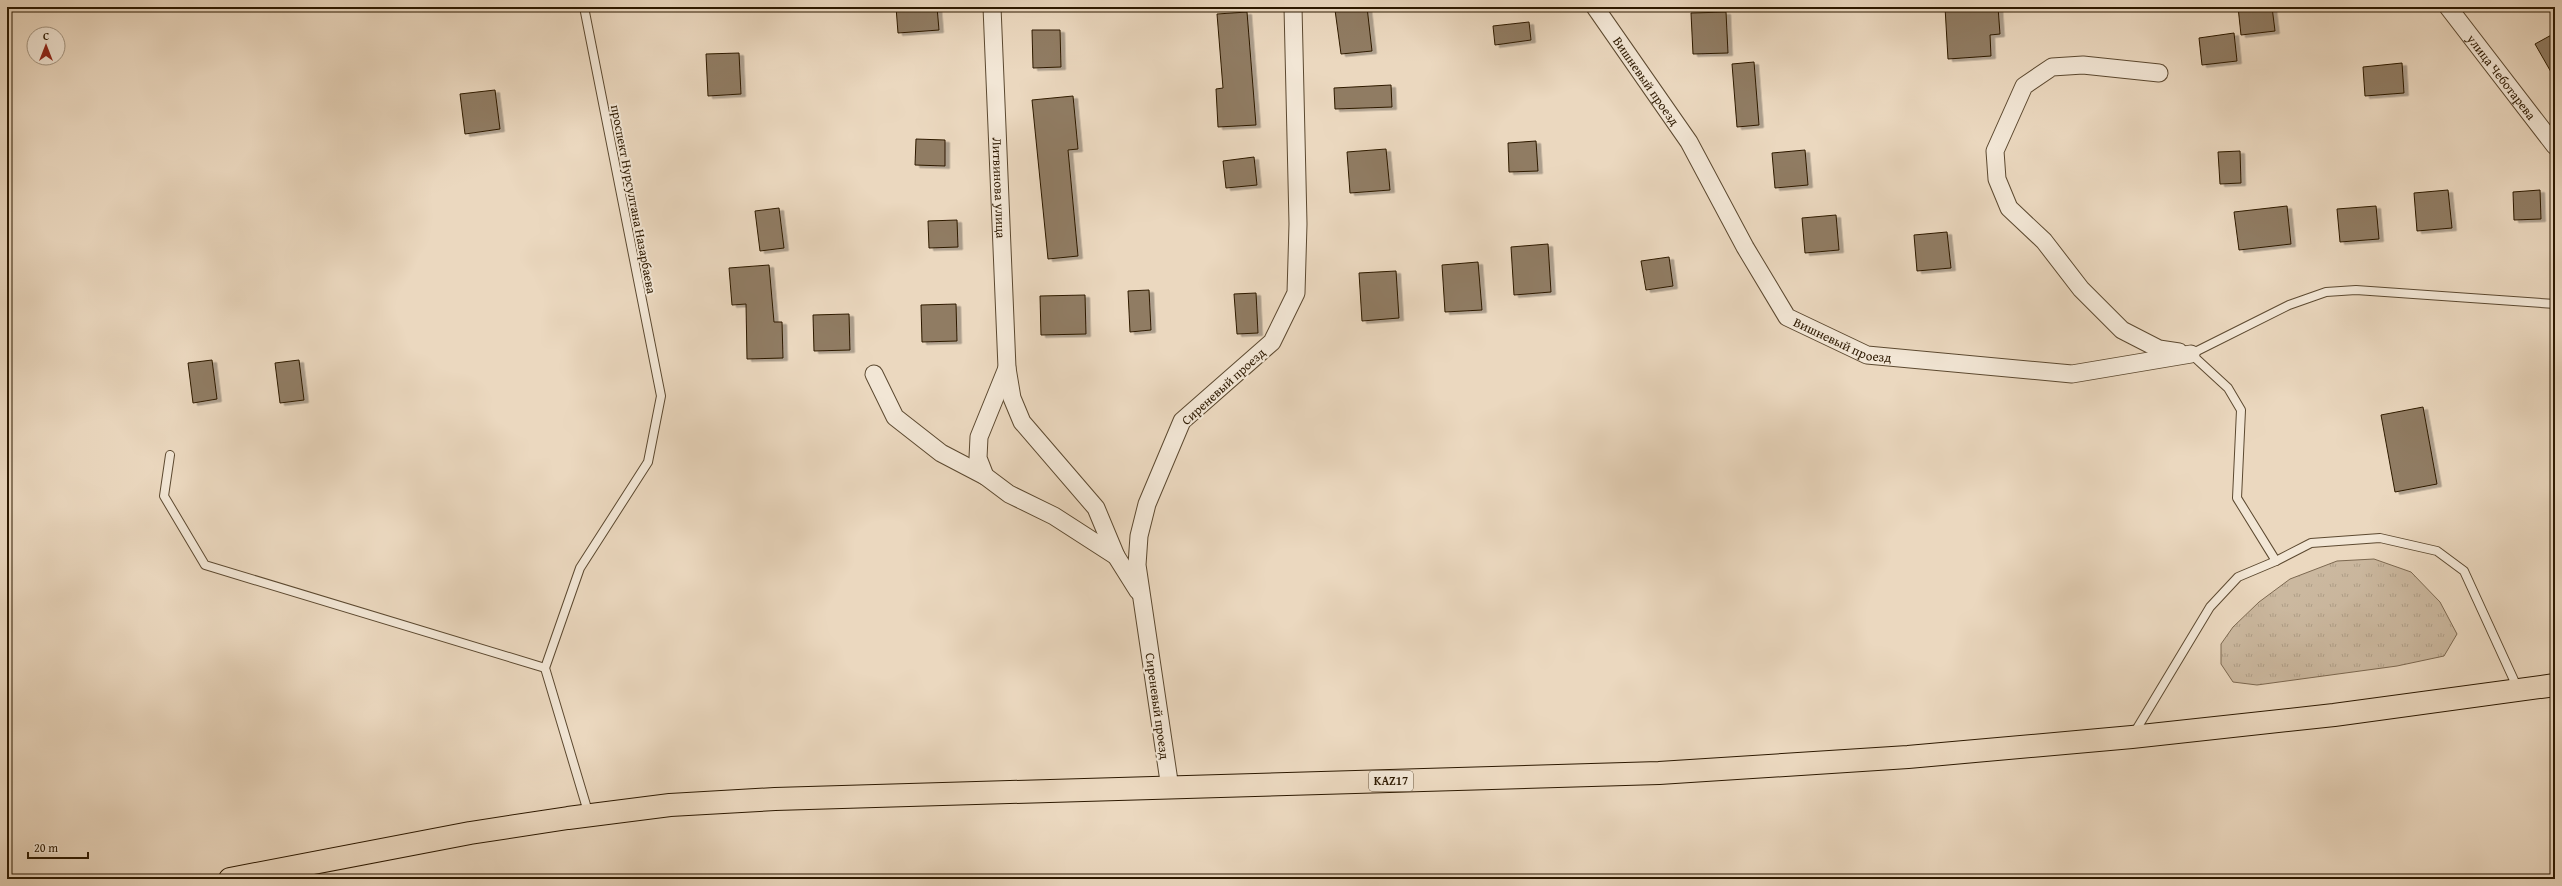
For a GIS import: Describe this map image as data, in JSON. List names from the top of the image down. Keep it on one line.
{"streets":{"main road":["KAZ17"],"street":["улица Чеботарева","Вишневый проезд","Литвинова улица","Сиреневый проезд"],"lane":["проспект Нурсултана Назарбаева"]},"crossings":[["Литвинова улица","Сиреневый проезд"],["Сиреневый проезд","KAZ17"]],"scale_bar":"20 m","north":"top"}
